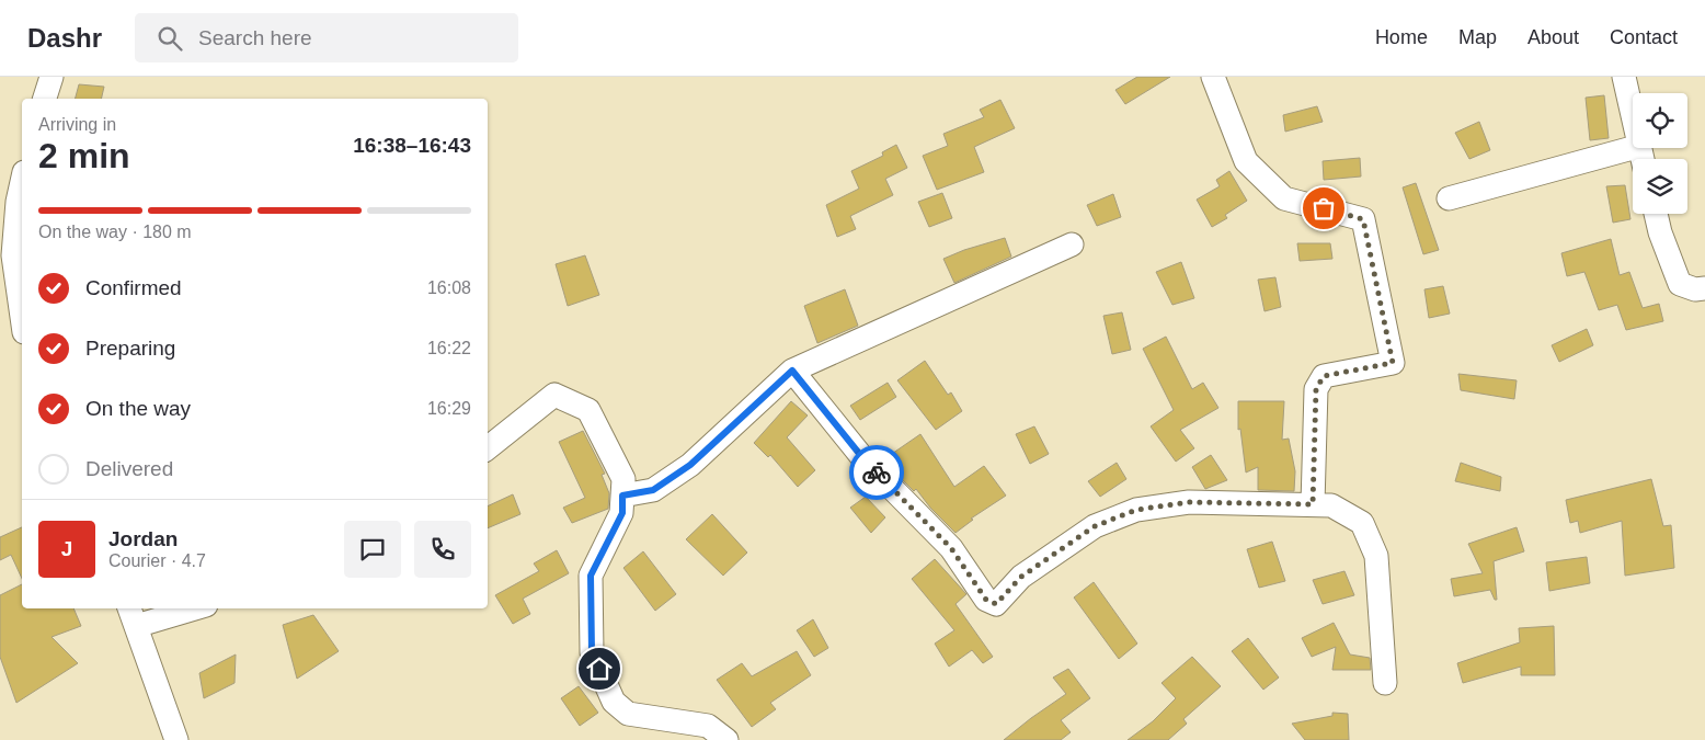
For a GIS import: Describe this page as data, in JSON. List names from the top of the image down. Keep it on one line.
{"page":{"header":"Dashr","search":"Search here","nav":["Home","Map","About","Contact"],"heading":["2 min","Arriving in","16:38–16:43"],"panel":["Jordan","Courier · 4.7"],"bar":"On the way · 180 m","list":[["Confirmed","16:08"],["Preparing","16:22"],["On the way","16:29"],"Delivered"],"round":"J"}}
